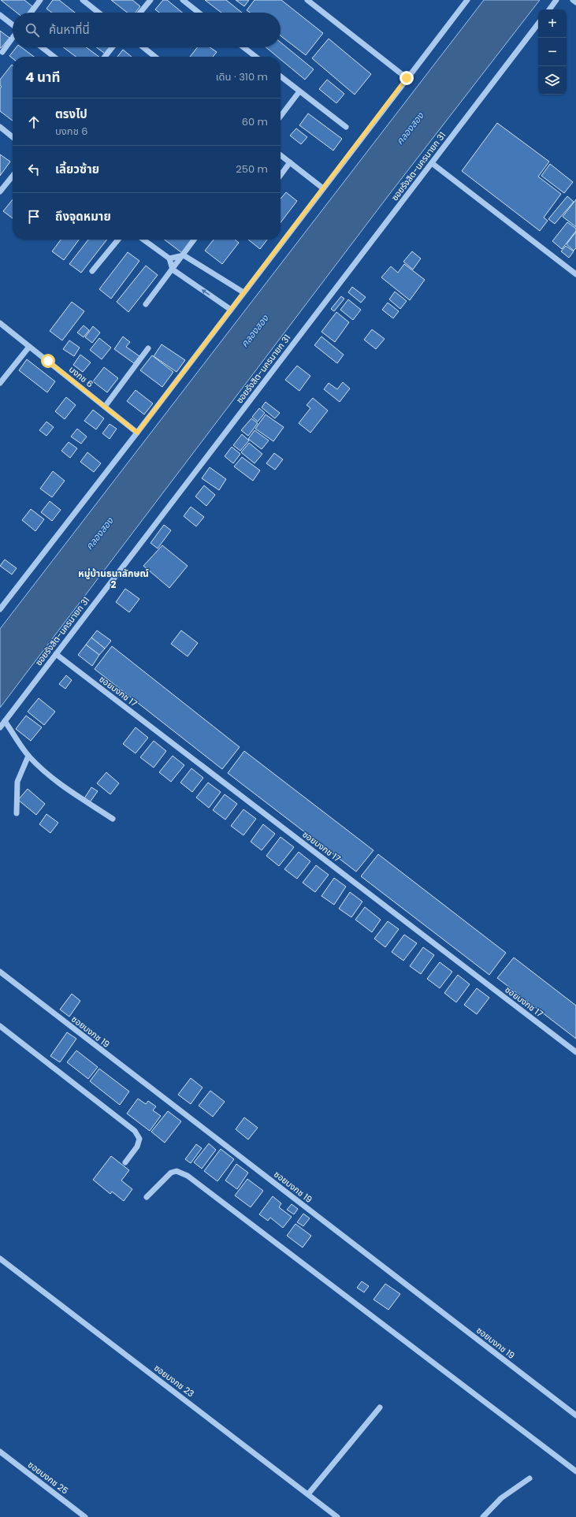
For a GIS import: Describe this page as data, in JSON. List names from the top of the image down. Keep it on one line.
{"streets":{"street":["ซอยรังสิต-นครนายก 31","บงกช 6","ซอยบงกช 17","ซอยบงกช 19","ซอยบงกช 23","ซอยบงกช 25"]},"crossings":[["ซอยรังสิต-นครนายก 31","ซอยบงกช 17"]],"districts":["หมู่บ้านธนาลักษณ์ 2"],"water":["คลองสอง"],"page":{"map_buttons":["+","−"],"search":"ค้นหาที่นี่","heading":["4 นาที","เดิน · 310 m"],"list":[["ตรงไป","บงกช 6","60 m"],["เลี้ยวซ้าย","250 m"],"ถึงจุดหมาย"]}}
